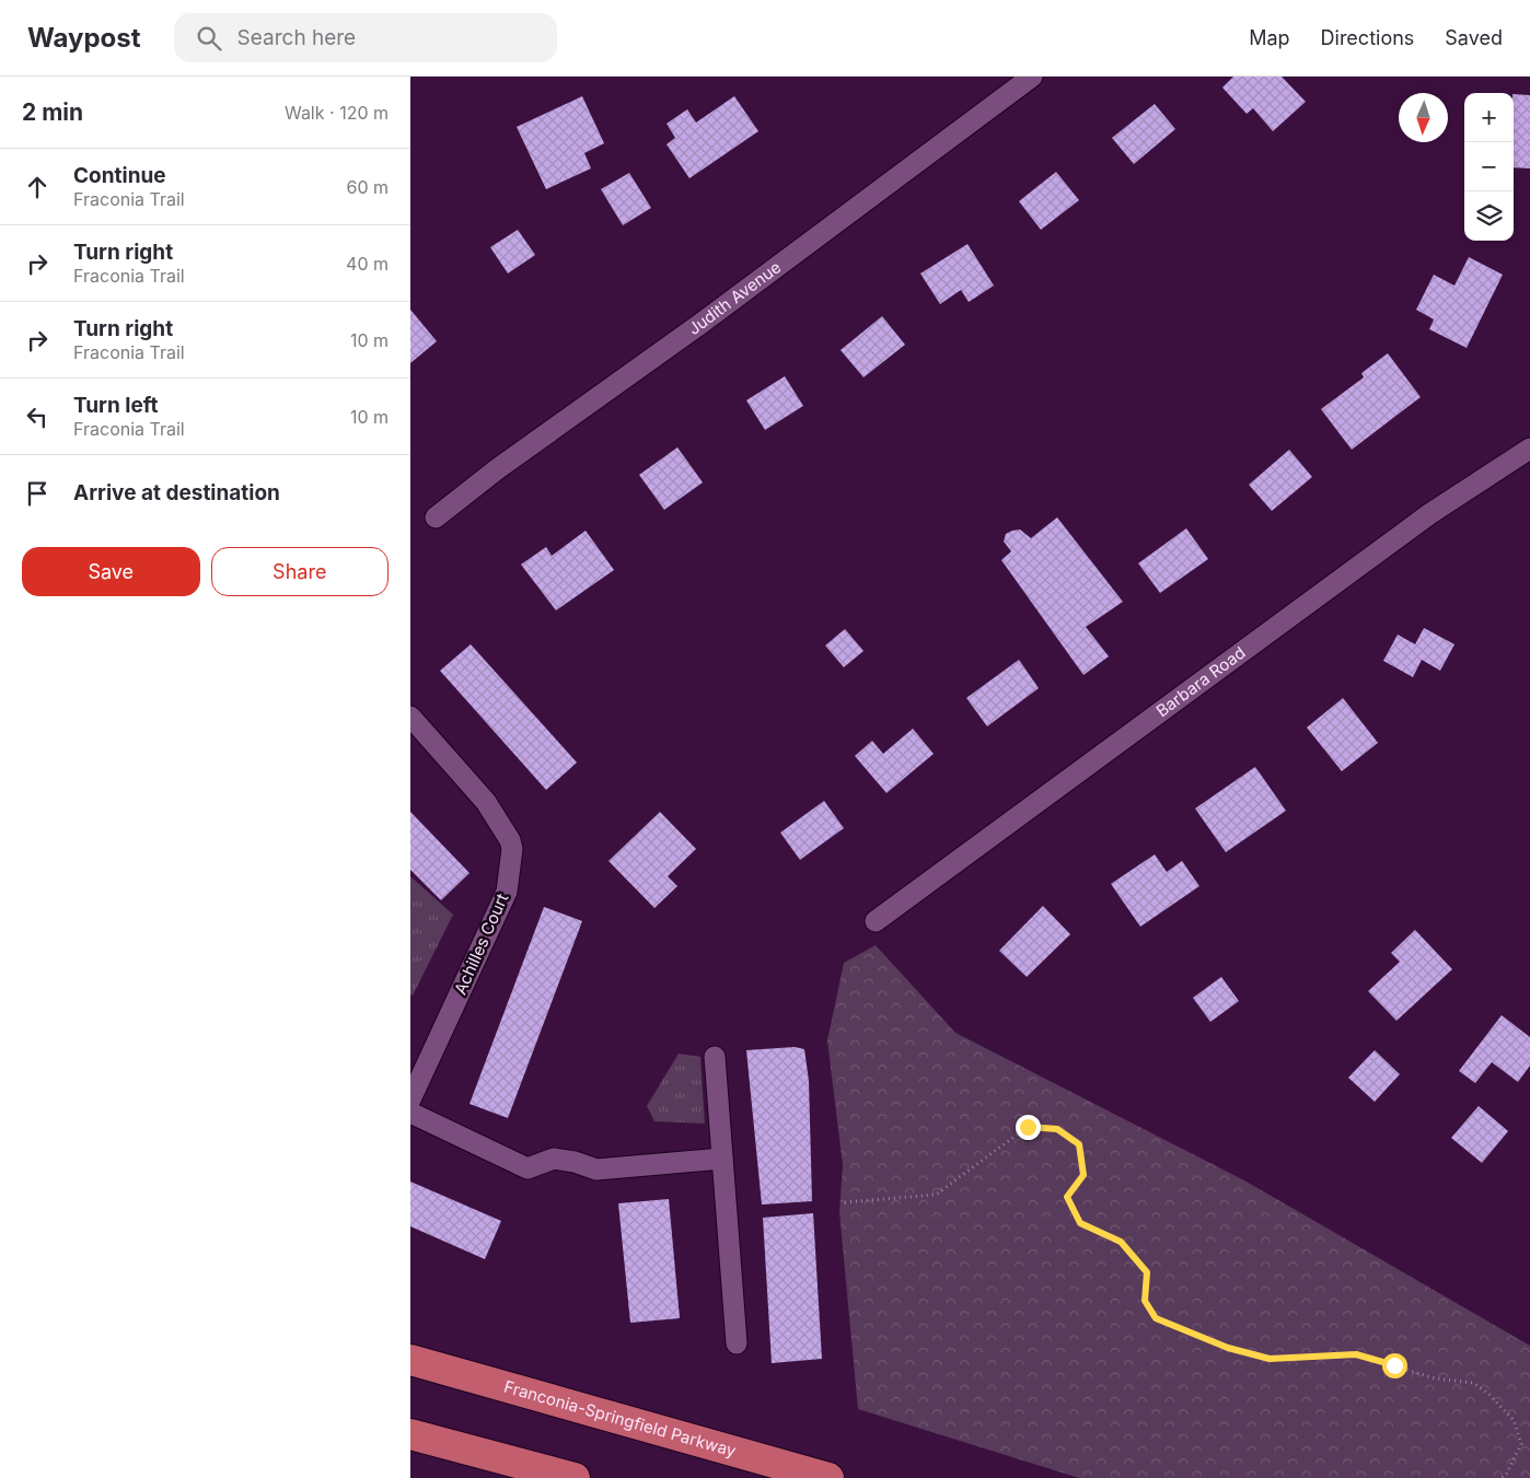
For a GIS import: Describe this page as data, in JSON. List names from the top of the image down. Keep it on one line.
{"streets":{"main road":["Franconia-Springfield Parkway"],"street":["Judith Avenue","Barbara Road","Achilles Court"]},"north":"bottom","page":{"header":"Waypost","search":"Search here","nav":["Map","Directions","Saved"],"heading":["2 min","Walk · 120 m"],"map_buttons":["+","−"],"list":[["Continue","Fraconia Trail","60 m"],["Turn right","Fraconia Trail","40 m"],["Turn right","Fraconia Trail","10 m"],["Turn left","Fraconia Trail","10 m"],"Arrive at destination"],"buttons":["Save","Share"]}}
